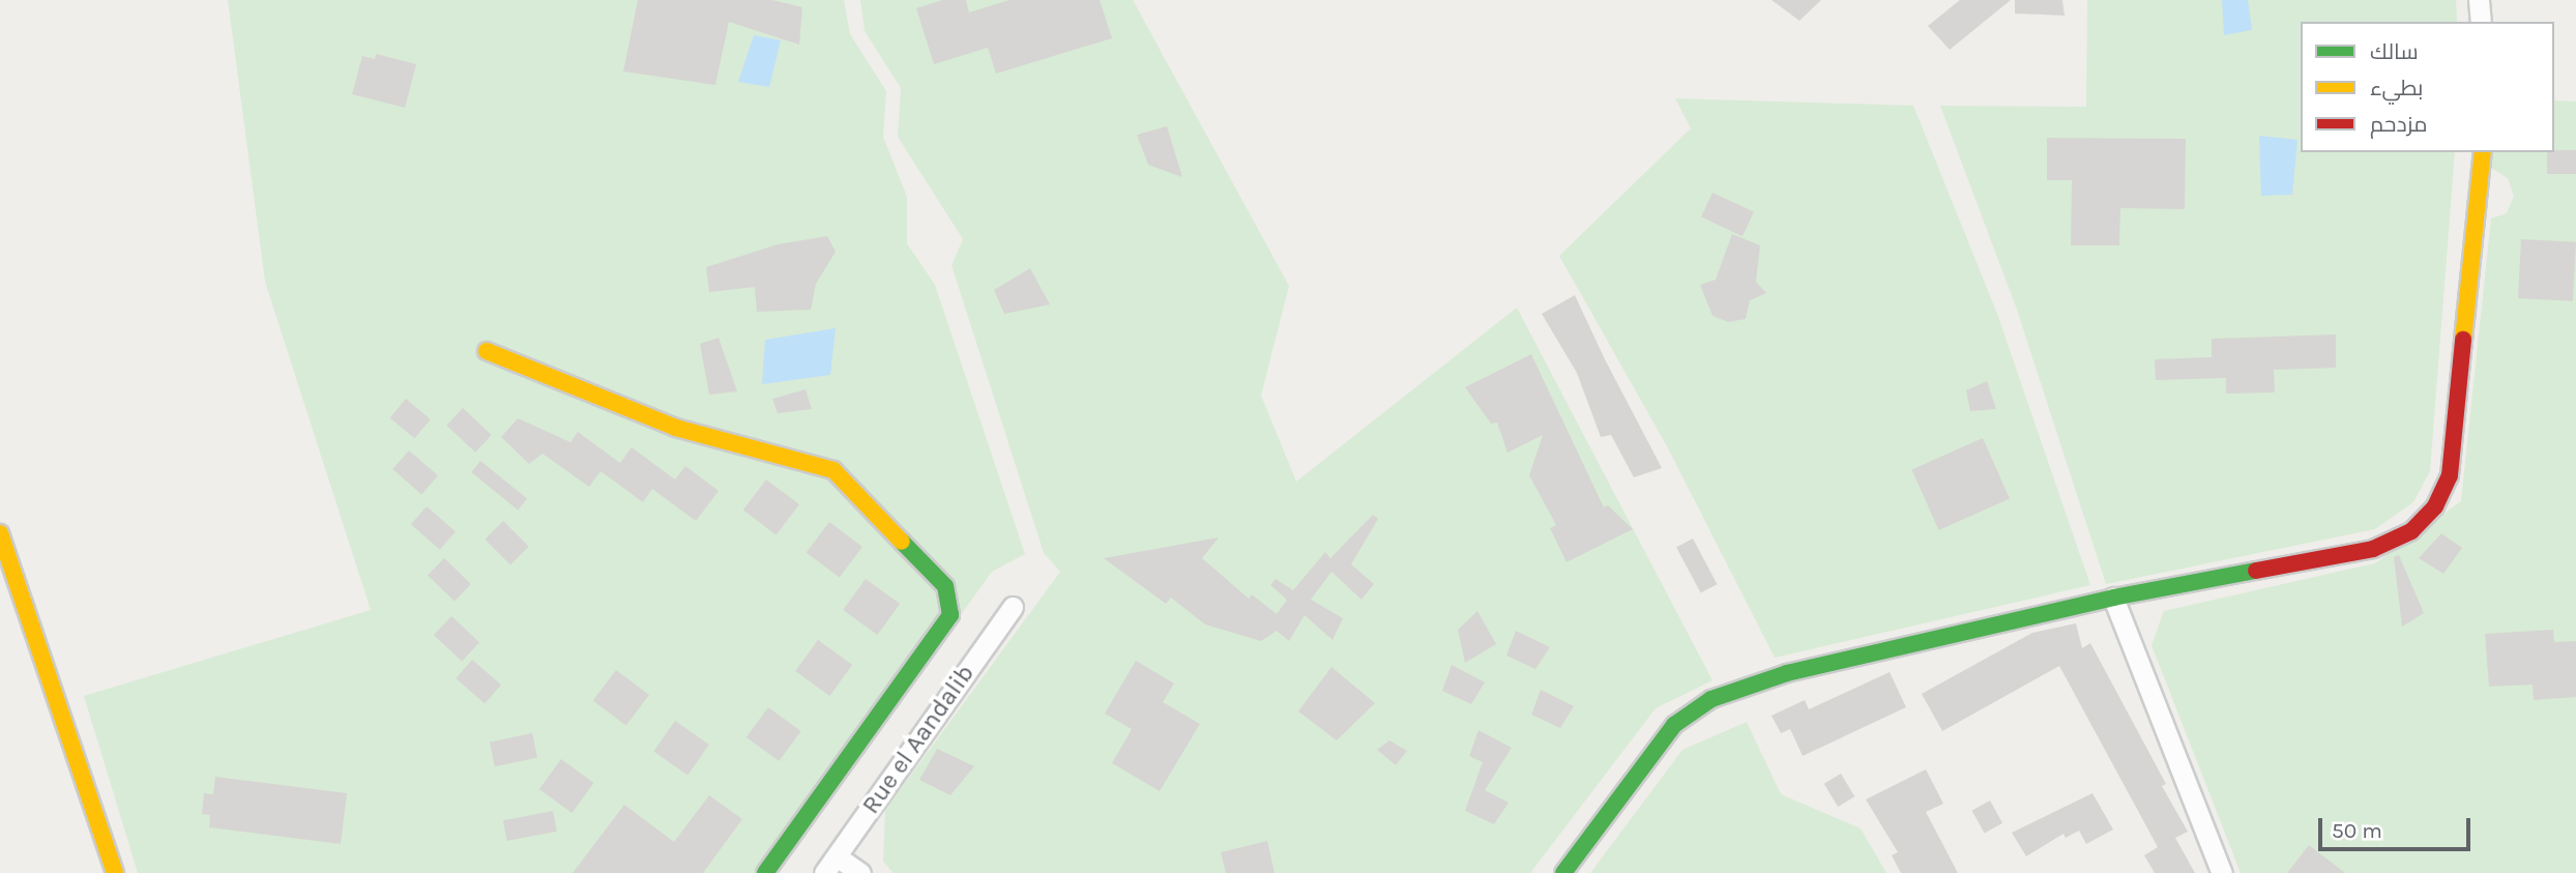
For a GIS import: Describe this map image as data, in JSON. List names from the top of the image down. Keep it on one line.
{"streets":{"street":["Rue el Aandalib"]},"legend":["سالك","بطيء","مزدحم"],"scale_bar":"50 m"}
